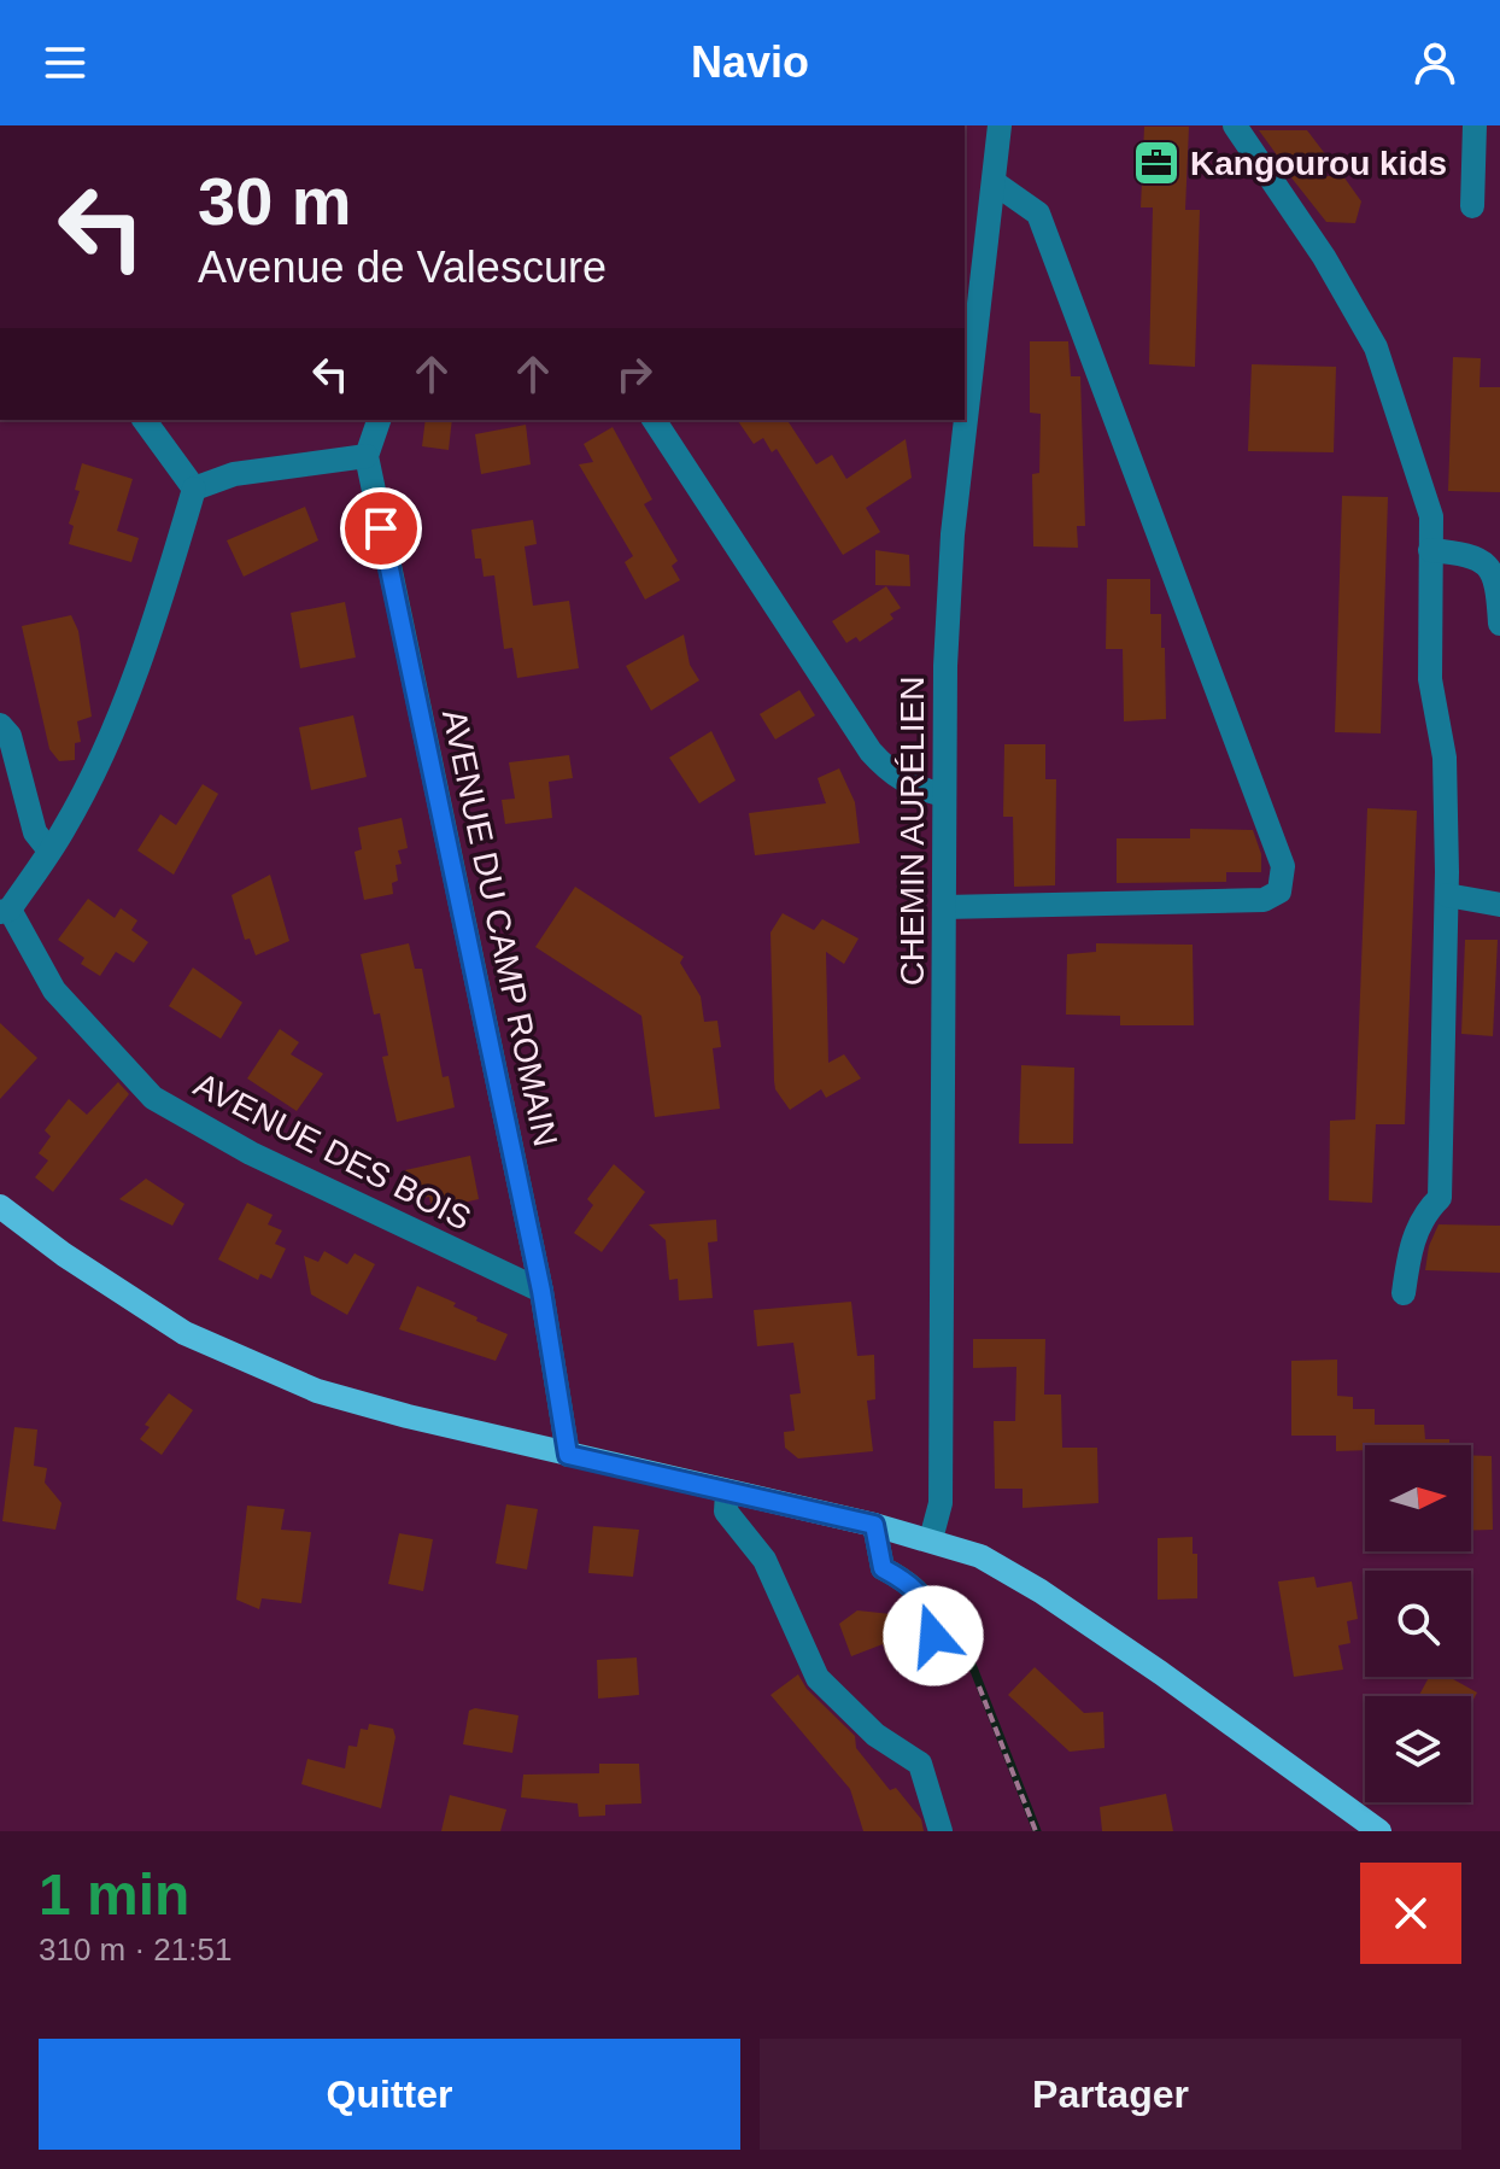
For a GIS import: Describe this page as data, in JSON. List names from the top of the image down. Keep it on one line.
{"streets":{"street":["CHEMIN AURÉLIEN","AVENUE DU CAMP ROMAIN","AVENUE DES BOIS"]},"crossings":[["AVENUE DU CAMP ROMAIN","AVENUE DES BOIS"]],"places":{"office":["Kangourou kids"]},"north":"right","page":{"header":"Navio","turn":["30 m","Avenue de Valescure"],"heading":["1 min","310 m · 21:51"],"buttons":["Quitter","Partager"]}}
